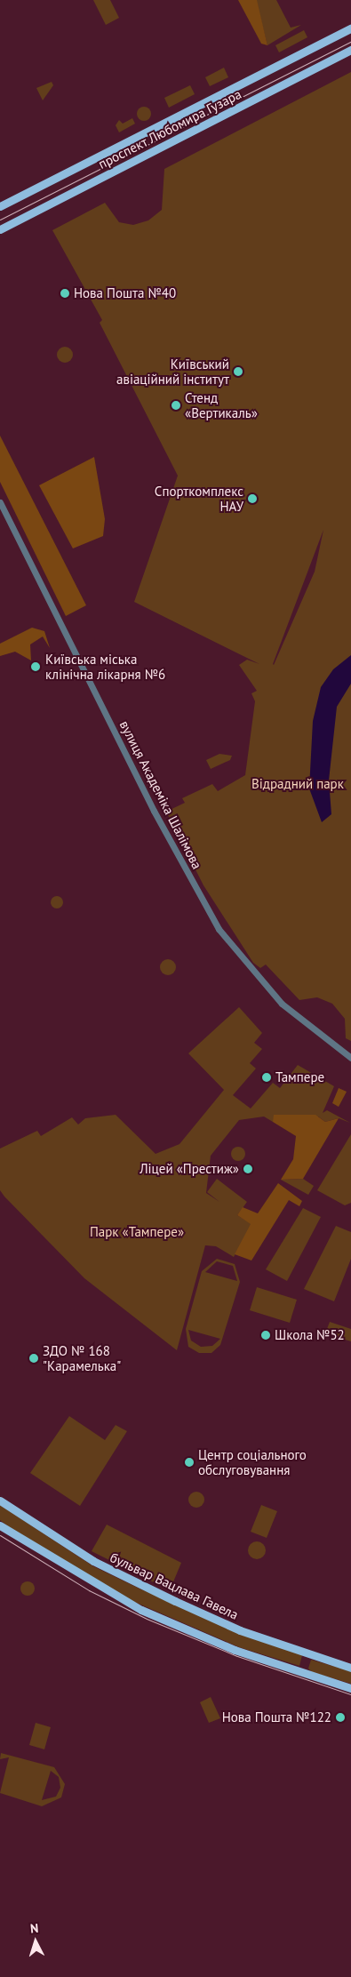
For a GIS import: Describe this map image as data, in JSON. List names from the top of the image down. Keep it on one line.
{"streets":{"main road":["проспект Любомира Гузара","бульвар Вацлава Гавела"],"street":["вулиця Академіка Шалімова"]},"parks":["Відрадний парк","Парк «Тампере»"],"places":["Нова Пошта №40","Київський авіаційний інститут","Стенд «Вертикаль»","Спорткомплекс НАУ","Київська міська клінічна лікарня №6","Тампере","Ліцей «Престиж»","Школа №52","ЗДО № 168 \"Карамелька\"","Центр соціального обслуговування","Нова Пошта №122"],"north":"top"}
